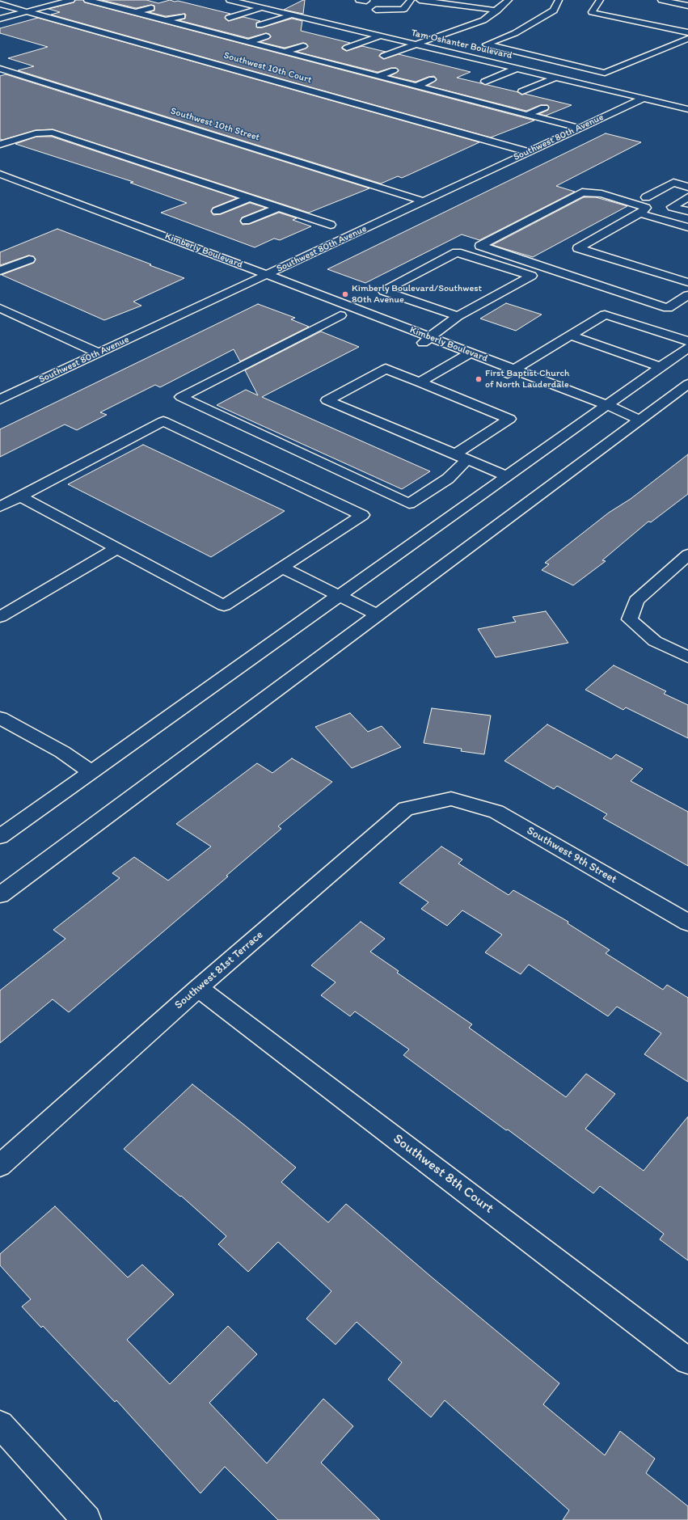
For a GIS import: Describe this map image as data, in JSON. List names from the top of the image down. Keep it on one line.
{"streets":{"street":["Tam Oshanter Boulevard","Southwest 10th Court","Southwest 10th Street","Southwest 80th Avenue","Kimberly Boulevard","Southwest 9th Street","Southwest 81st Terrace","Southwest 8th Court"]},"crossings":[["Tam Oshanter Boulevard","Southwest 80th Avenue"],["Southwest 10th Court","Southwest 80th Avenue"],["Southwest 10th Street","Southwest 80th Avenue"],["Southwest 80th Avenue","Kimberly Boulevard"],["Southwest 9th Street","Southwest 81st Terrace"],["Southwest 81st Terrace","Southwest 8th Court"]],"places":["Kimberly Boulevard/Southwest 80th Avenue","First Baptist Church of North Lauderdale"]}
